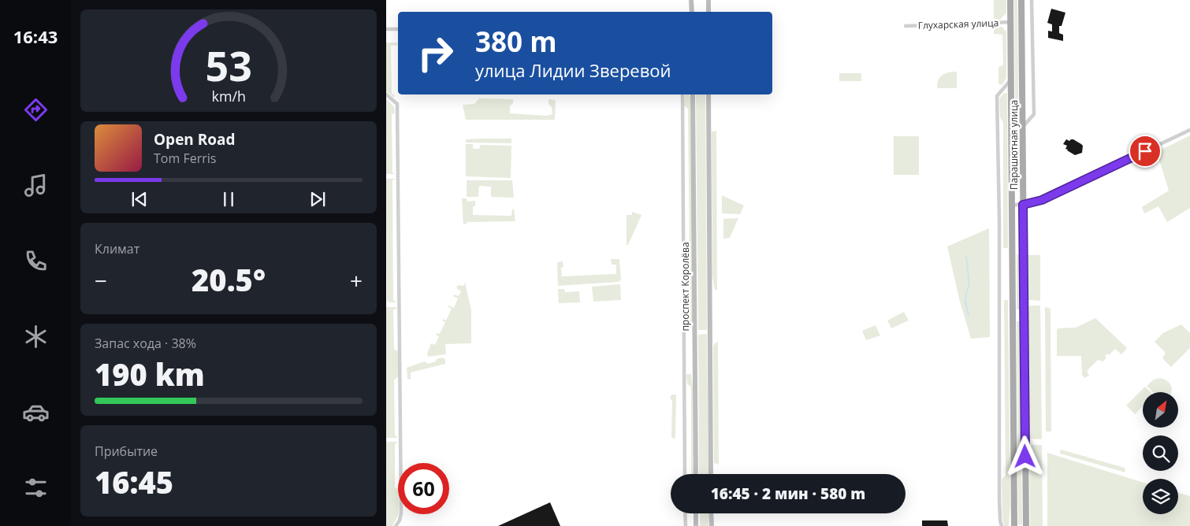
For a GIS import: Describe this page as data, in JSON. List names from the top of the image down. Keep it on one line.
{"streets":{"main road":["Парашютная улица"],"street":["Глухарская улица","проспект Королёва"]},"crossings":[["Глухарская улица","Парашютная улица"]],"north":"top right","page":{"tabs":"16:43","turn":["380 m","улица Лидии Зверевой"],"song":["Open Road","Tom Ferris"],"tile":["Климат",["Запас хода · 38%","190 km"],["Прибытие","16:45"]],"heat":["−","20.5°","+"],"limit":"60","trip":"16:45 · 2 мин · 580 m","gauge":["53","km/h"]}}
